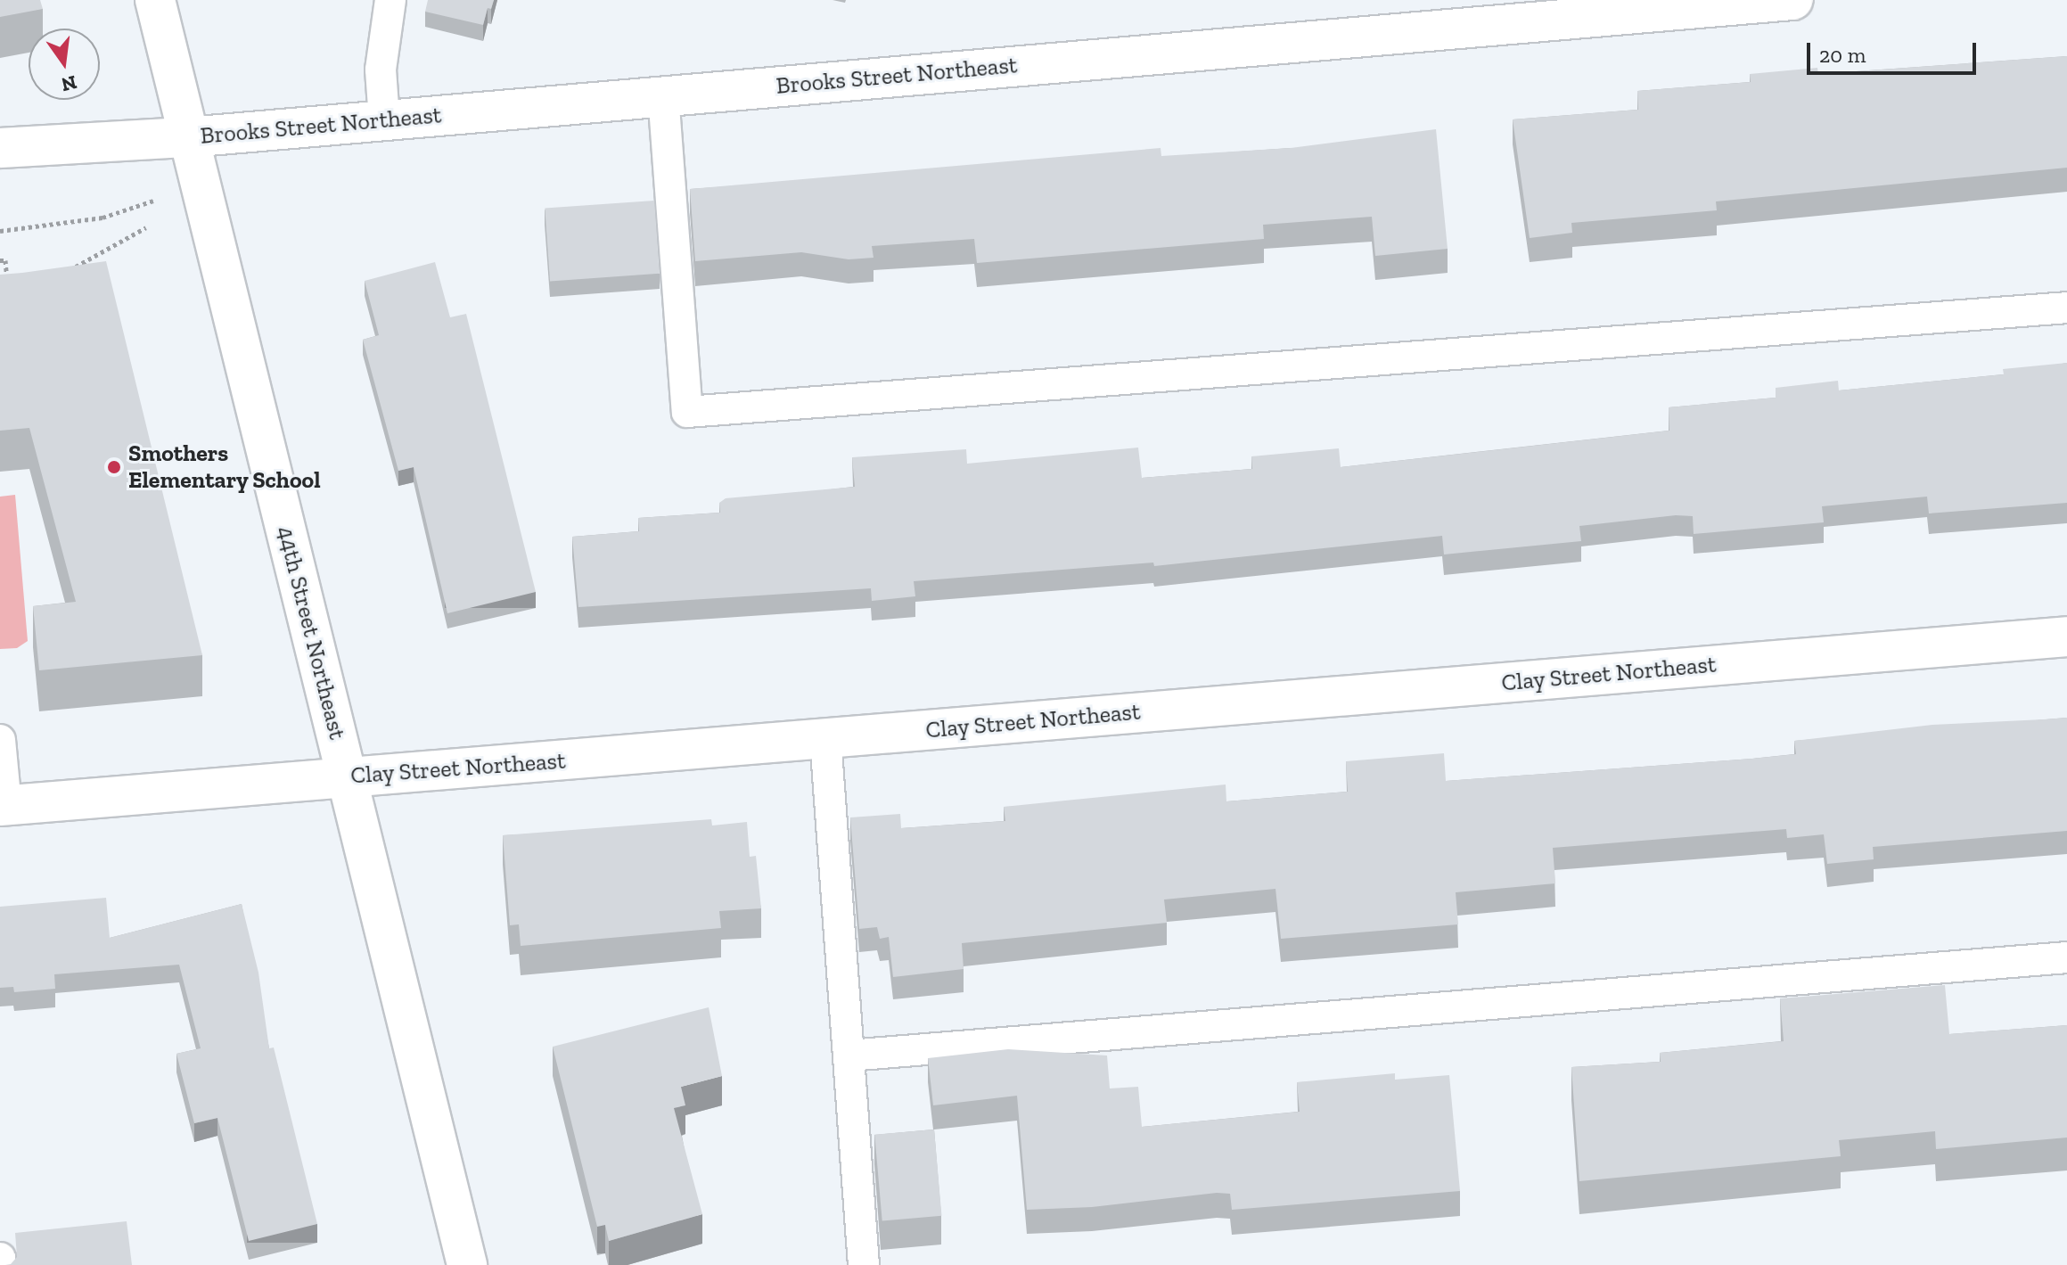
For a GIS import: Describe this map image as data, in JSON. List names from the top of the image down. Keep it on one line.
{"streets":{"street":["Brooks Street Northeast","44th Street Northeast","Clay Street Northeast"]},"crossings":[["Brooks Street Northeast","44th Street Northeast"],["44th Street Northeast","Clay Street Northeast"]],"places":["Smothers Elementary School"],"scale_bar":"20 m","north":"bottom"}
